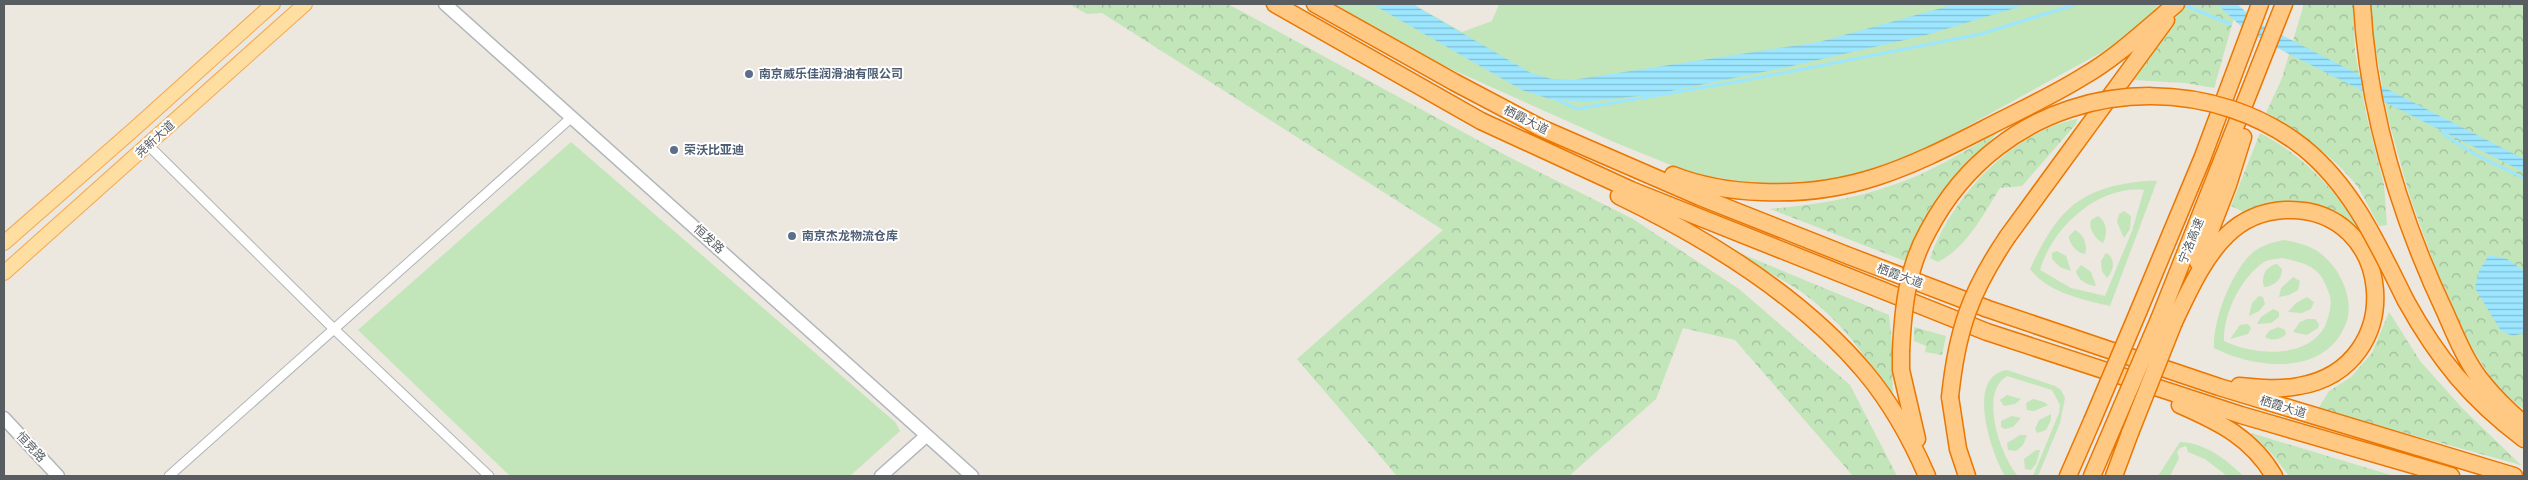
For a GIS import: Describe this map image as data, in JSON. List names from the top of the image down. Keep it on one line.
{"streets":{"highway":["栖霞大道","宁洛高速"],"main road":["尧新大道"],"street":["恒发路","恒竞路"]},"places":["南京威乐佳润滑油有限公司","荣沃比亚迪","南京杰龙物流仓库"]}
